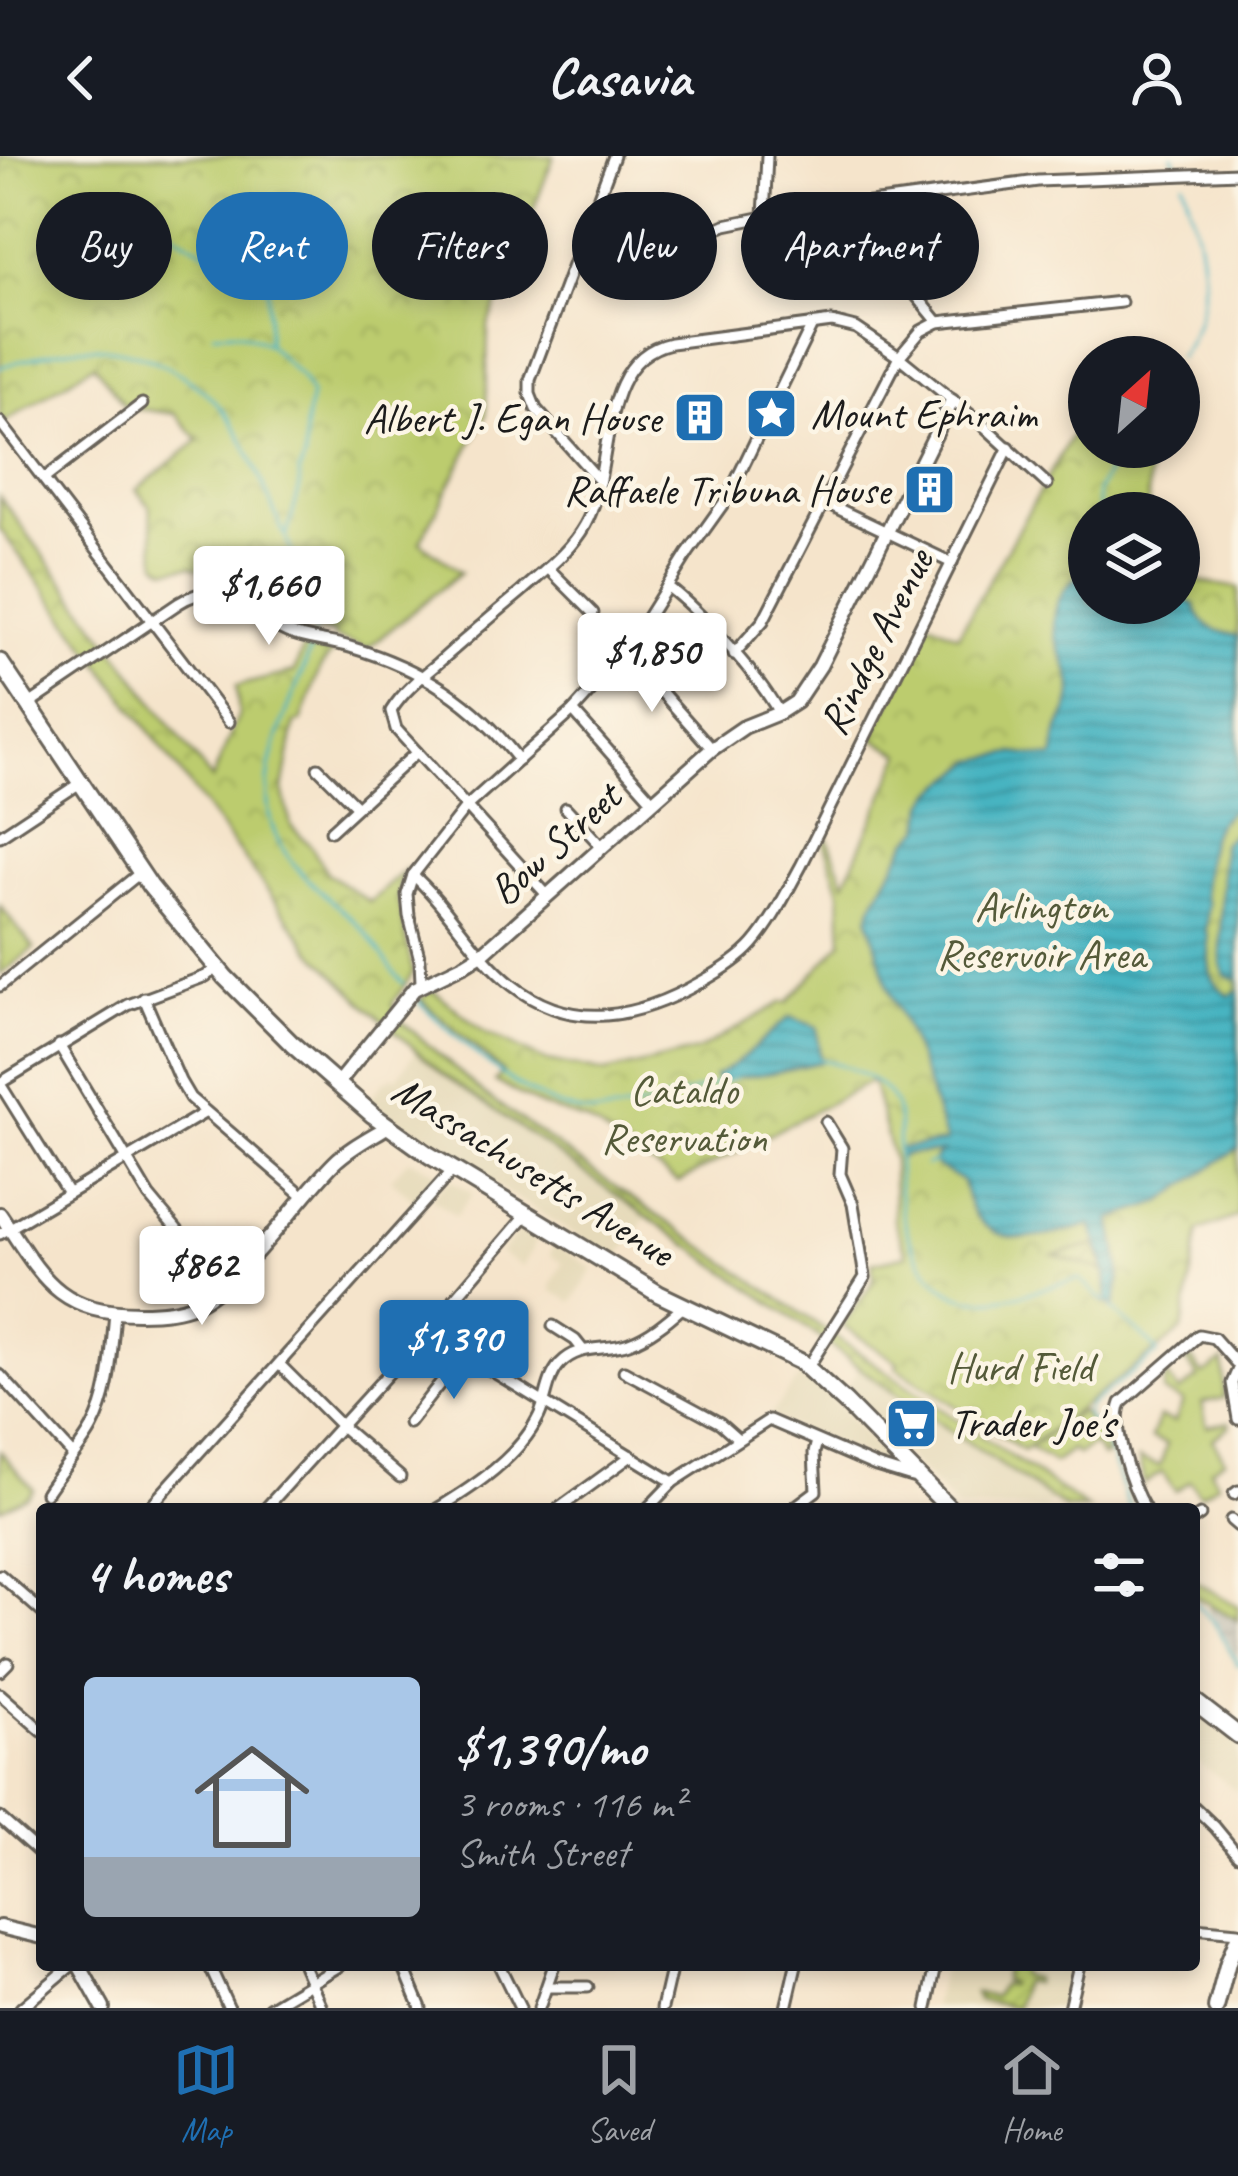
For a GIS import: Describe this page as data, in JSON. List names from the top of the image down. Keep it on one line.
{"streets":{"main road":["Massachusetts Avenue"],"street":["Rindge Avenue","Bow Street"]},"crossings":[["Rindge Avenue","Bow Street"],["Bow Street","Massachusetts Avenue"]],"parks":["Arlington Reservoir Area","Cataldo Reservation","Hurd Field"],"places":{"place":["Mount Ephraim"],"building":["Albert J. Egan House","Raffaele Tribuna House"],"supermarket":["Trader Joe's"]},"north":"top right","page":{"header":"Casavia","chip":["Buy","Rent","Filters","New","Apartment"],"price":["$1,660","$1,850","$862","$1,390"],"heading":"4 homes","list":[{"name":"$1,390/mo","note":"3 rooms · 116 m² · Smith Street"}],"tabs":["Map","Saved","Home"]}}
